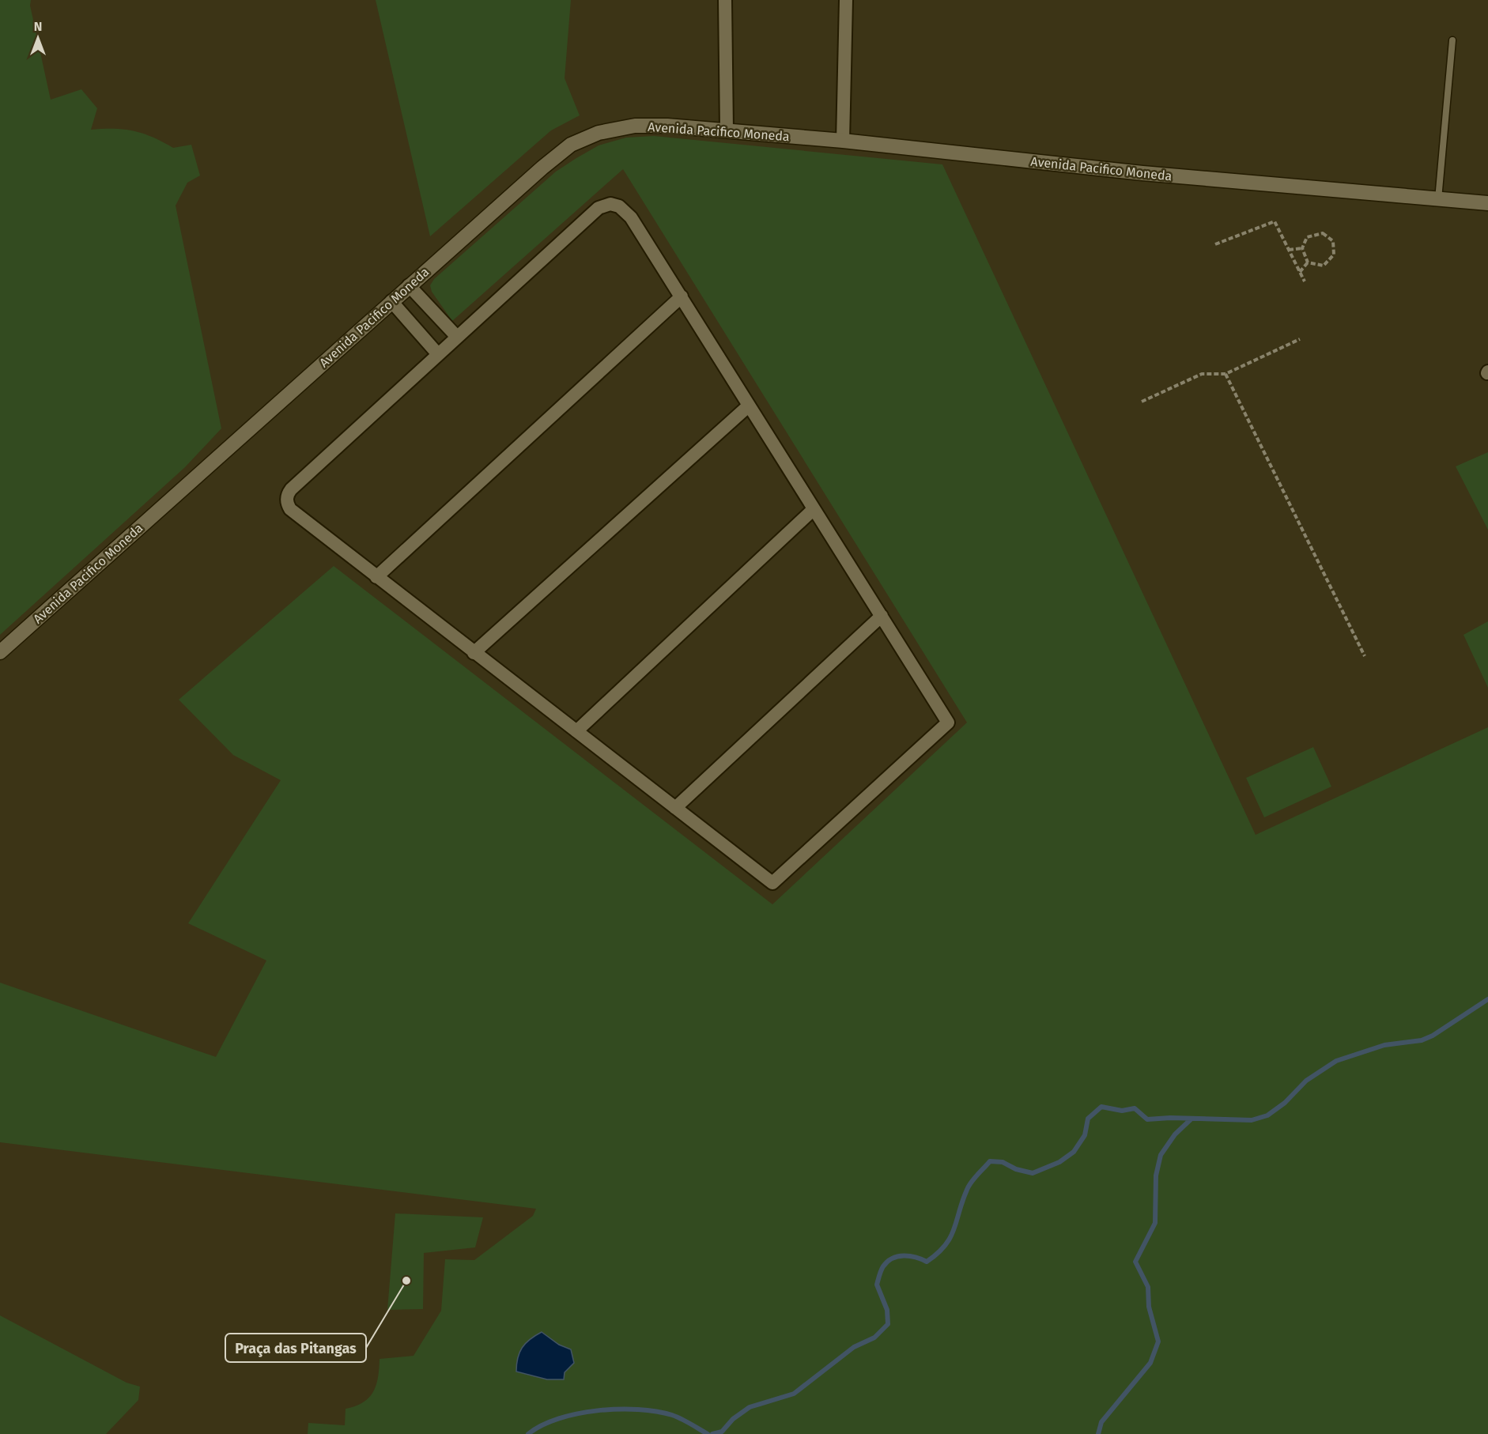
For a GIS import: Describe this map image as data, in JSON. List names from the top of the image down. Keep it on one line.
{"streets":{"street":["Avenida Pacifico Moneda"]},"places":["Praça das Pitangas"],"north":"top"}
